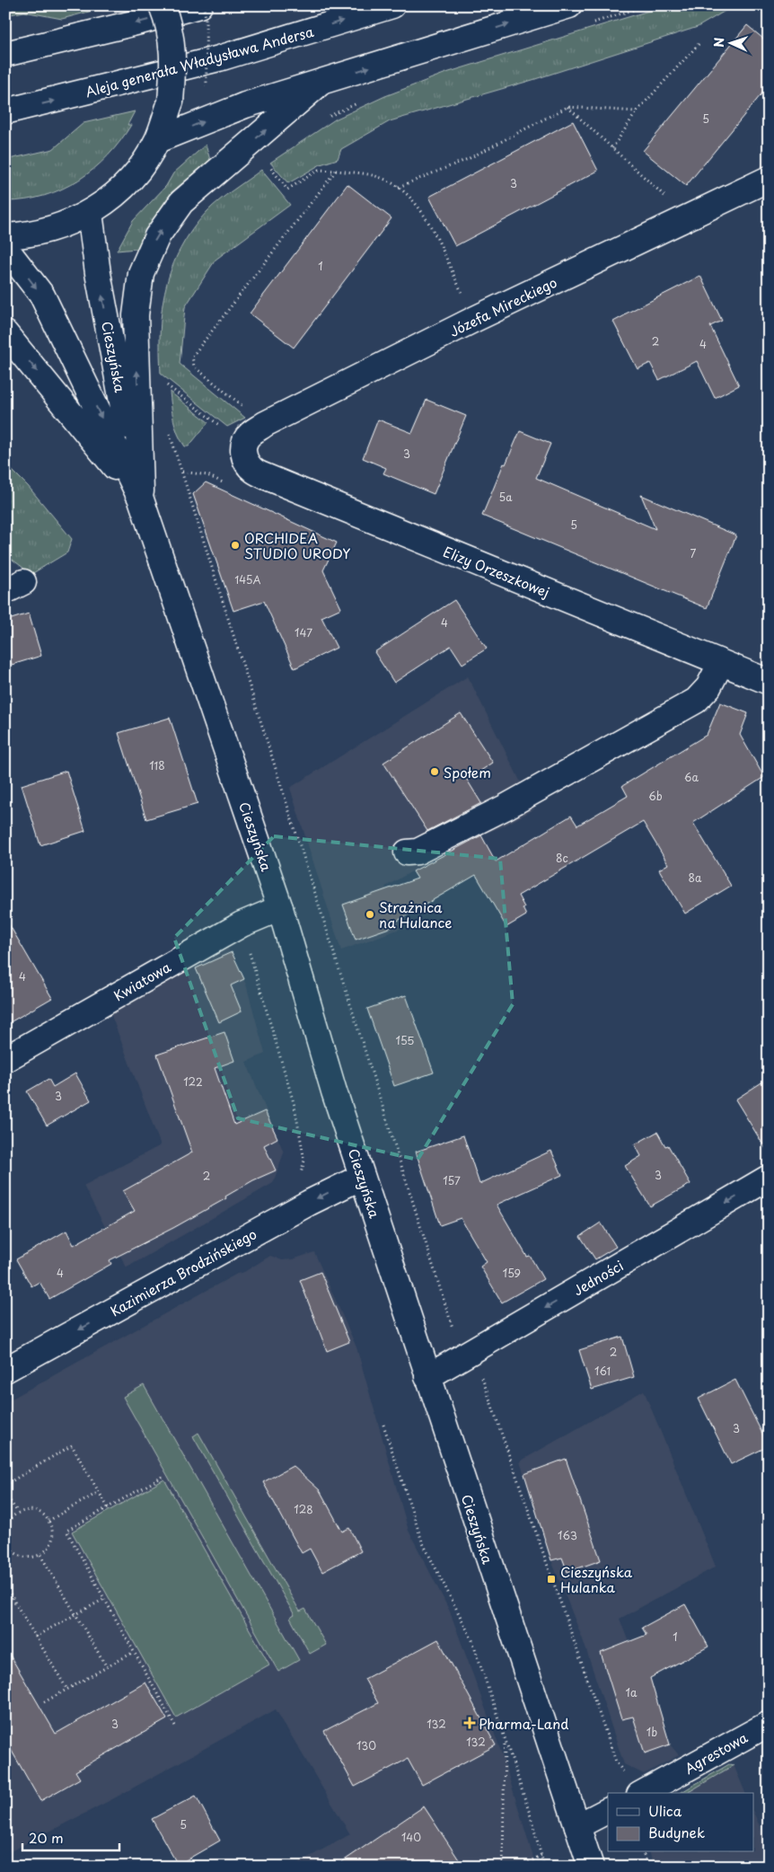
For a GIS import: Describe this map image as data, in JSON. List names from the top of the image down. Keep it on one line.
{"streets":{"main road":["Aleja generała Władysława Andersa","Józefa Mireckiego","Cieszyńska","Elizy Orzeszkowej","Kwiatowa","Kazimierza Brodzińskiego","Jedności","Agrestowa"]},"crossings":[["Józefa Mireckiego","Elizy Orzeszkowej"],["Cieszyńska","Kwiatowa"],["Cieszyńska","Kazimierza Brodzińskiego"],["Cieszyńska","Jedności"]],"one_way":["Kazimierza Brodzińskiego","Jedności"],"places":{"other":["ORCHIDEA STUDIO URODY","Społem","Strażnica na Hulance"],"transit":["Cieszyńska Hulanka"],"health":["Pharma-Land"]},"house_numbers":["5","3","1","2","4","3","5a","5","7","145A","4","147","118","6a","6b","8c","8a","4","155","122","3","3","2","157","4","159","2","161","3","128","163","1","1a","3","132","1b","132","130","5","140"],"legend":["Ulica","Budynek"],"scale_bar":"20 m","north":"left"}
